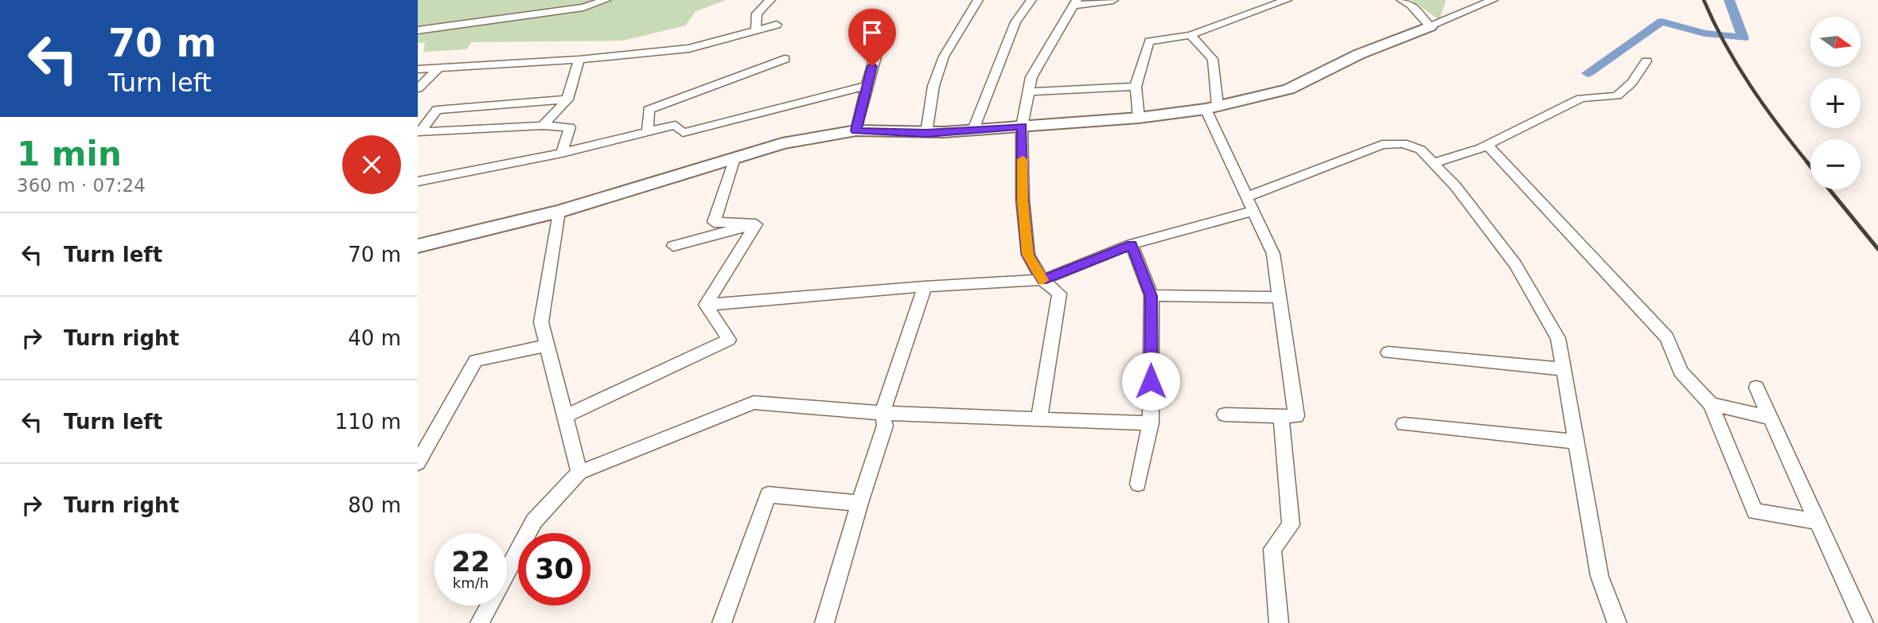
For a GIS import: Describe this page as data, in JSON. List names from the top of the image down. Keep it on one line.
{"north":"right","page":{"turn":["70 m","Turn left"],"map_buttons":["+","−"],"heading":["1 min","360 m · 07:24"],"list":[{"name":"Turn left","value":"70 m"},{"name":"Turn right","value":"40 m"},{"name":"Turn left","value":"110 m"},{"name":"Turn right","value":"80 m"}],"speed":"22 km/h","limit":"30"}}
